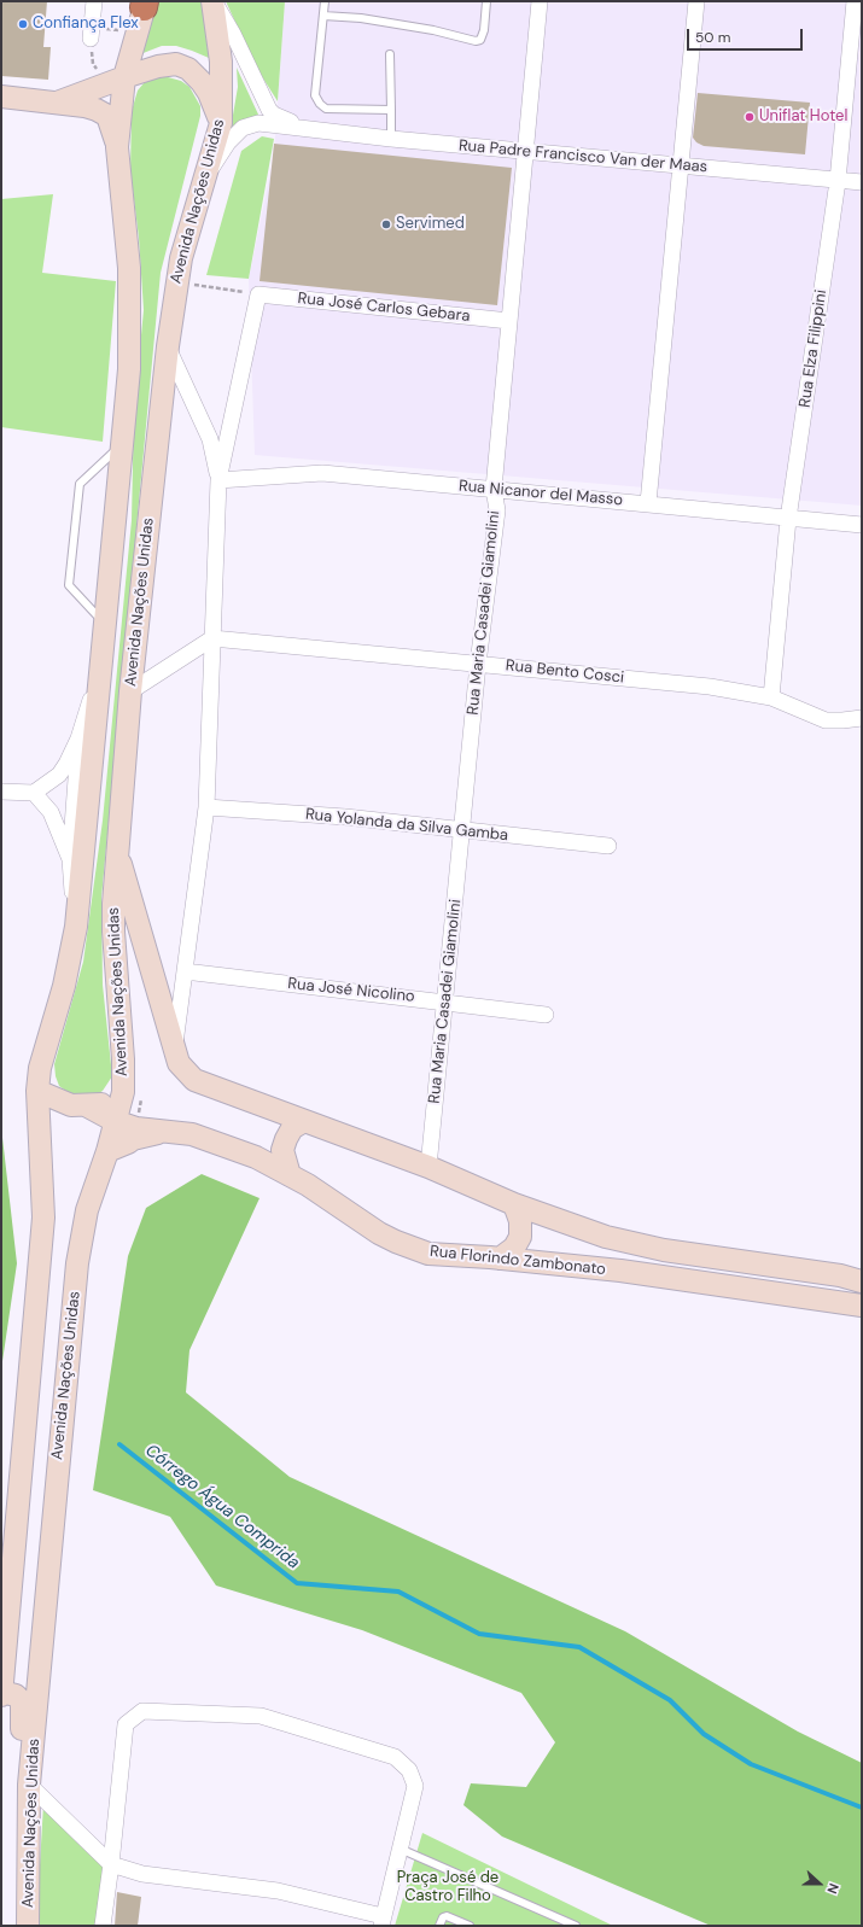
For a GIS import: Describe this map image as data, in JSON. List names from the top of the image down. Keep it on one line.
{"streets":{"main road":["Avenida Nações Unidas","Rua Florindo Zambonato"],"street":["Rua Padre Francisco Van der Maas","Rua José Carlos Gebara","Rua Elza Filippini","Rua Nicanor del Masso","Rua Maria Casadei Giamolini","Rua Bento Cosci","Rua Yolanda da Silva Gamba","Rua José Nicolino"]},"crossings":[["Rua Padre Francisco Van der Maas","Avenida Nações Unidas"],["Rua Padre Francisco Van der Maas","Rua Elza Filippini"],["Rua Padre Francisco Van der Maas","Rua Maria Casadei Giamolini"],["Avenida Nações Unidas","Rua Florindo Zambonato"],["Rua José Carlos Gebara","Rua Maria Casadei Giamolini"],["Rua Elza Filippini","Rua Nicanor del Masso"],["Rua Elza Filippini","Rua Bento Cosci"],["Rua Nicanor del Masso","Rua Maria Casadei Giamolini"],["Rua Maria Casadei Giamolini","Rua Bento Cosci"],["Rua Maria Casadei Giamolini","Rua Yolanda da Silva Gamba"],["Rua Maria Casadei Giamolini","Rua José Nicolino"],["Rua Maria Casadei Giamolini","Rua Florindo Zambonato"]],"water":["Córrego Água Comprida"],"parks":["Praça José de Castro Filho"],"places":["Confiança Flex","Uniflat Hotel","Servimed"],"scale_bar":"50 m","north":"right"}
